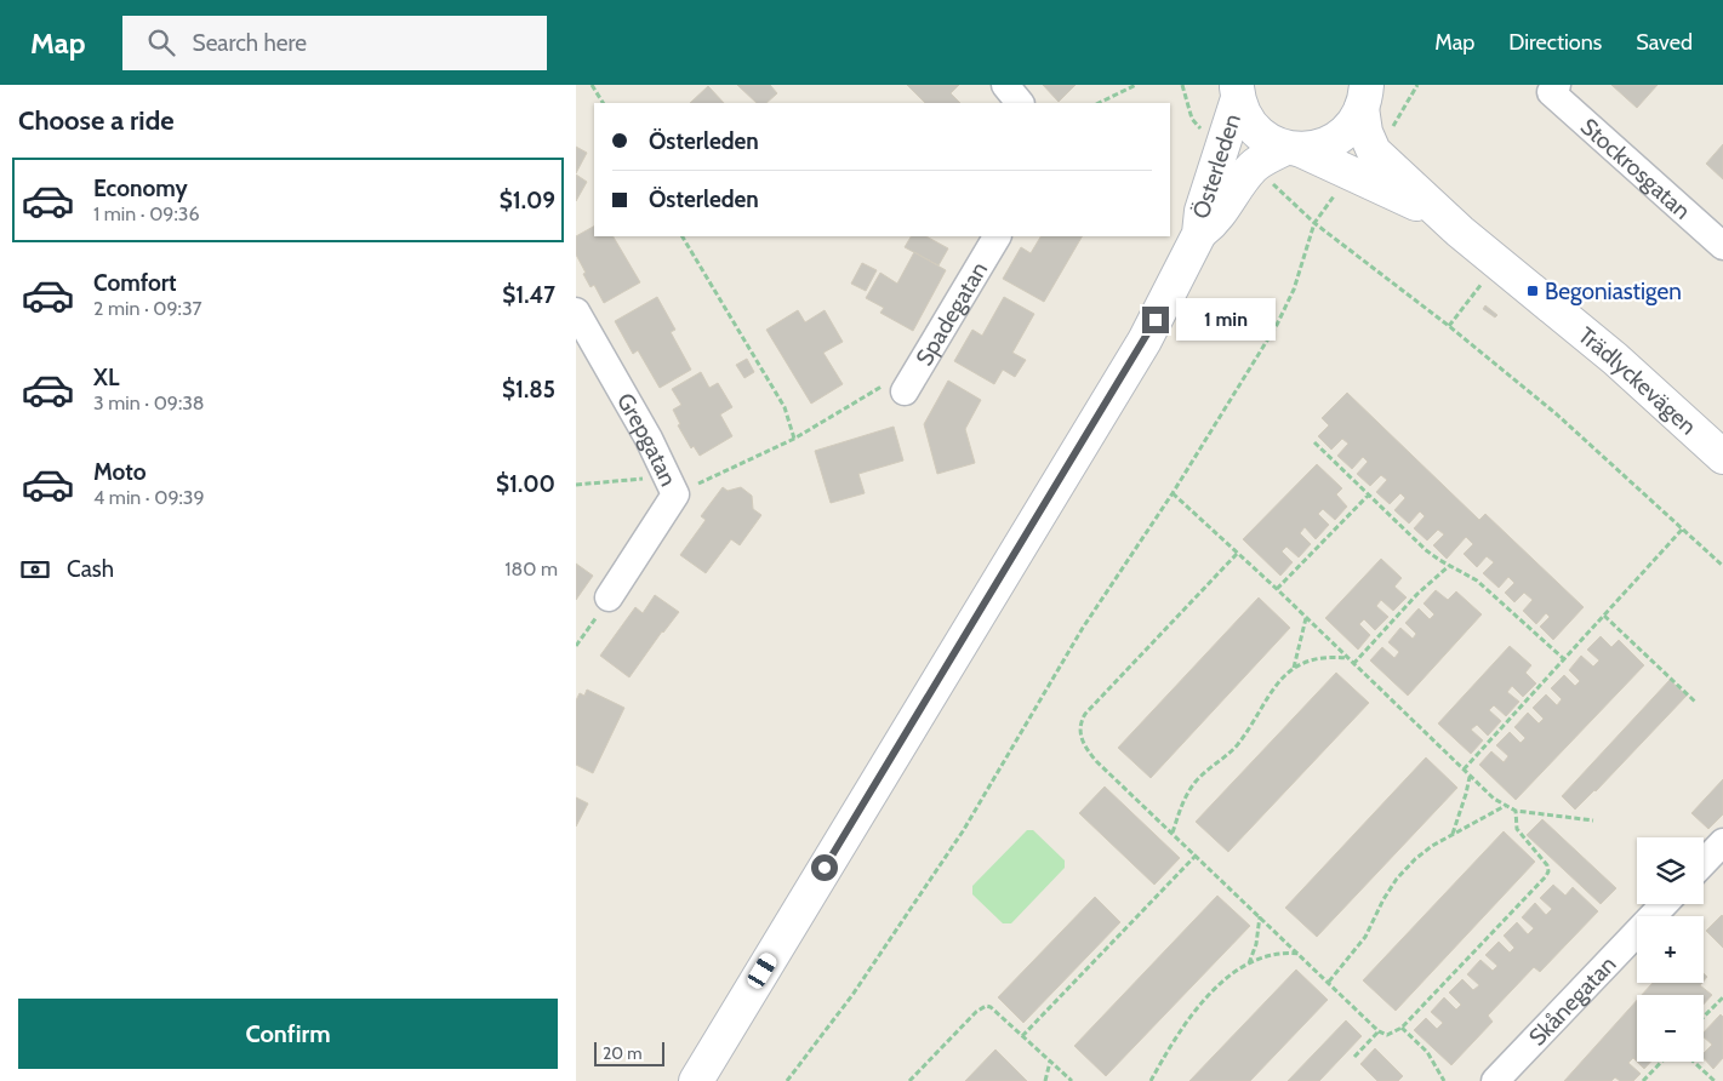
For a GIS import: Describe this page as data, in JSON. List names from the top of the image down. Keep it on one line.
{"streets":{"main road":["Österleden","Trädlyckevägen"],"street":["Stockrosgatan","Spadegatan","Grepgatan","Skånegatan"]},"crossings":[["Österleden","Trädlyckevägen"]],"places":{"transit":["Begoniastigen"]},"scale_bar":"20 m","page":{"header":"Map","search":"Search here","nav":["Map","Directions","Saved"],"heading":"Choose a ride","banner":["Österleden","Österleden"],"list":[{"name":"Economy","note":"1 min · 09:36","value":"$1.09"},{"name":"Comfort","note":"2 min · 09:37","value":"$1.47"},{"name":"XL","note":"3 min · 09:38","value":"$1.85"},{"name":"Moto","note":"4 min · 09:39","value":"$1.00"}],"bubble":"1 min","pay":["Cash","180 m"],"map_buttons":["+","−"],"buttons":"Confirm","scale":"20 m"}}
